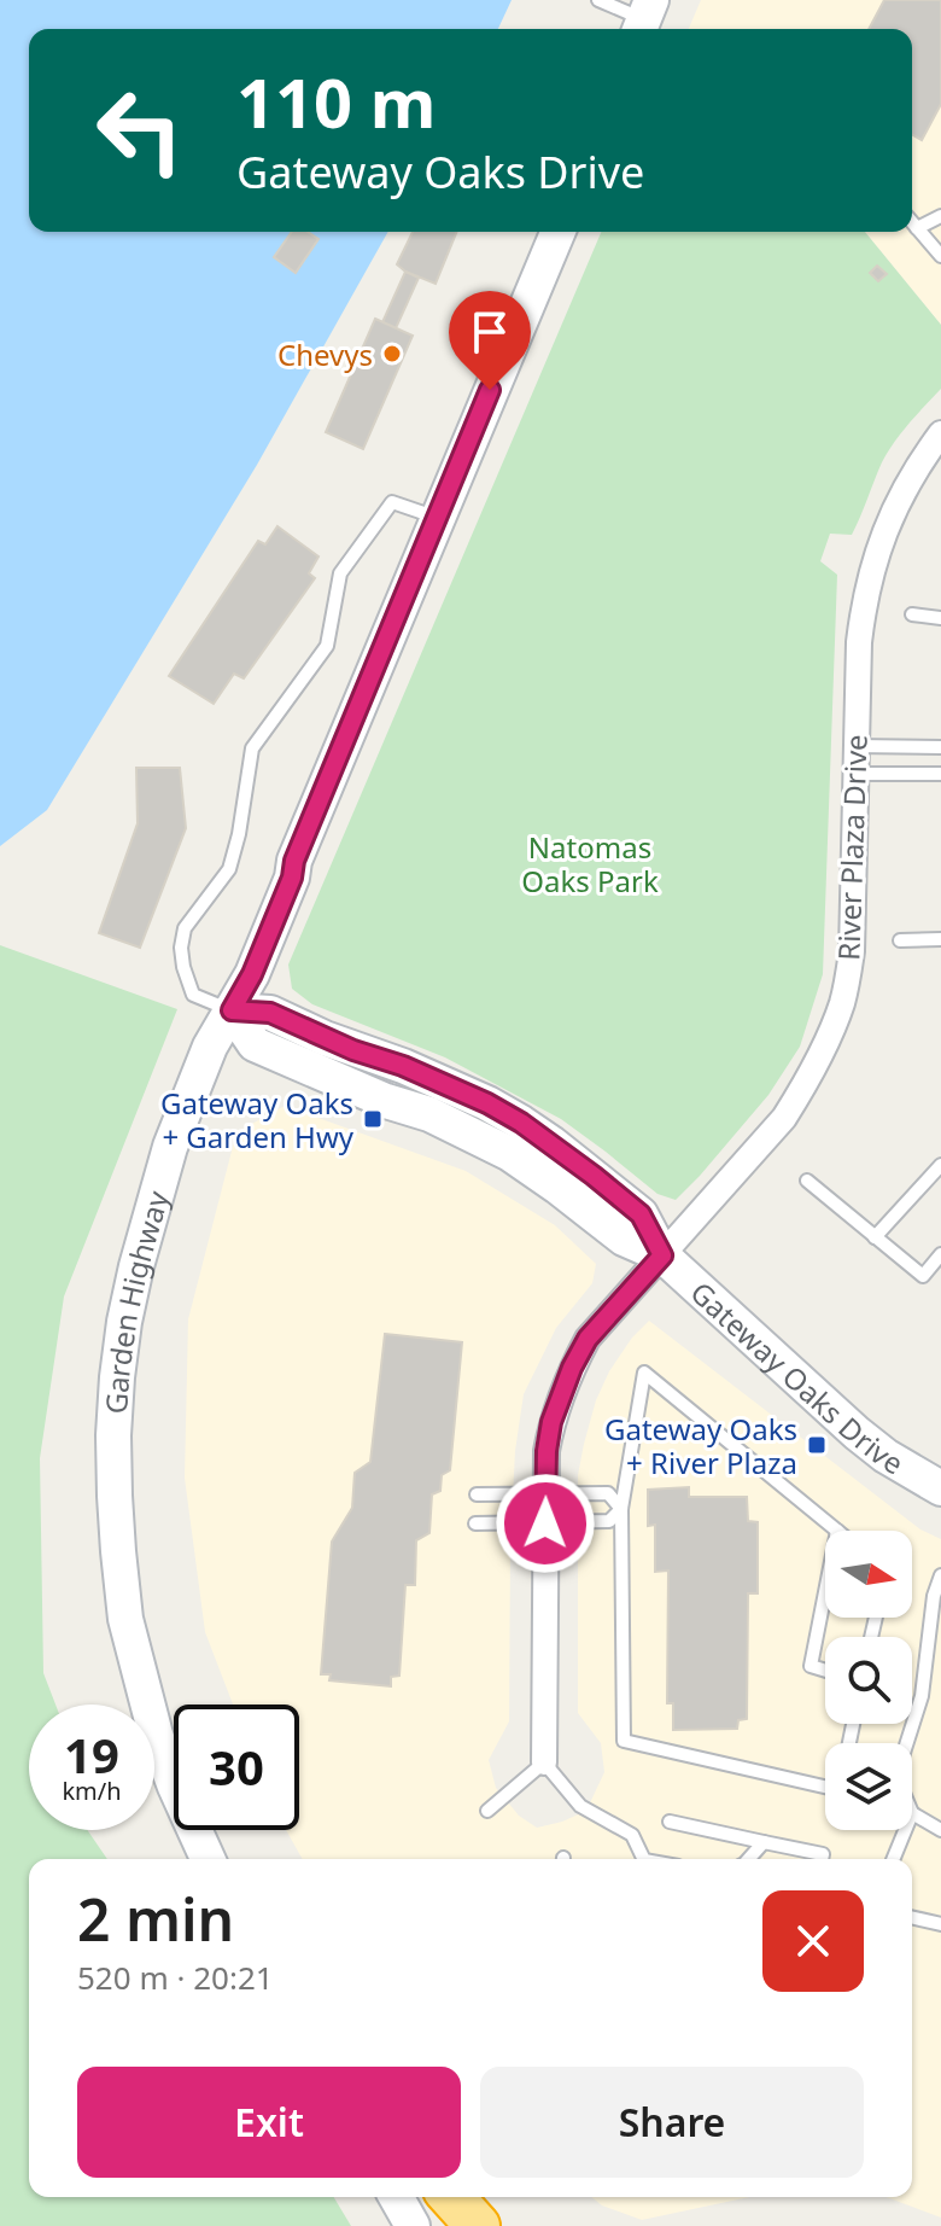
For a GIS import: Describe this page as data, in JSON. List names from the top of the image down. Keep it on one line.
{"streets":{"main road":["Garden Highway","Gateway Oaks Drive"],"street":["River Plaza Drive"]},"crossings":[["River Plaza Drive","Gateway Oaks Drive"],["Garden Highway","Gateway Oaks Drive"]],"parks":["Natomas Oaks Park"],"places":{"other":["Chevys"],"transit":["Gateway Oaks + Garden Hwy","Gateway Oaks + River Plaza"]},"north":"right","page":{"turn":["110 m","Gateway Oaks Drive"],"speed":"19 km/h","limit":"30","heading":["2 min","520 m · 20:21"],"buttons":["Exit","Share"]}}
